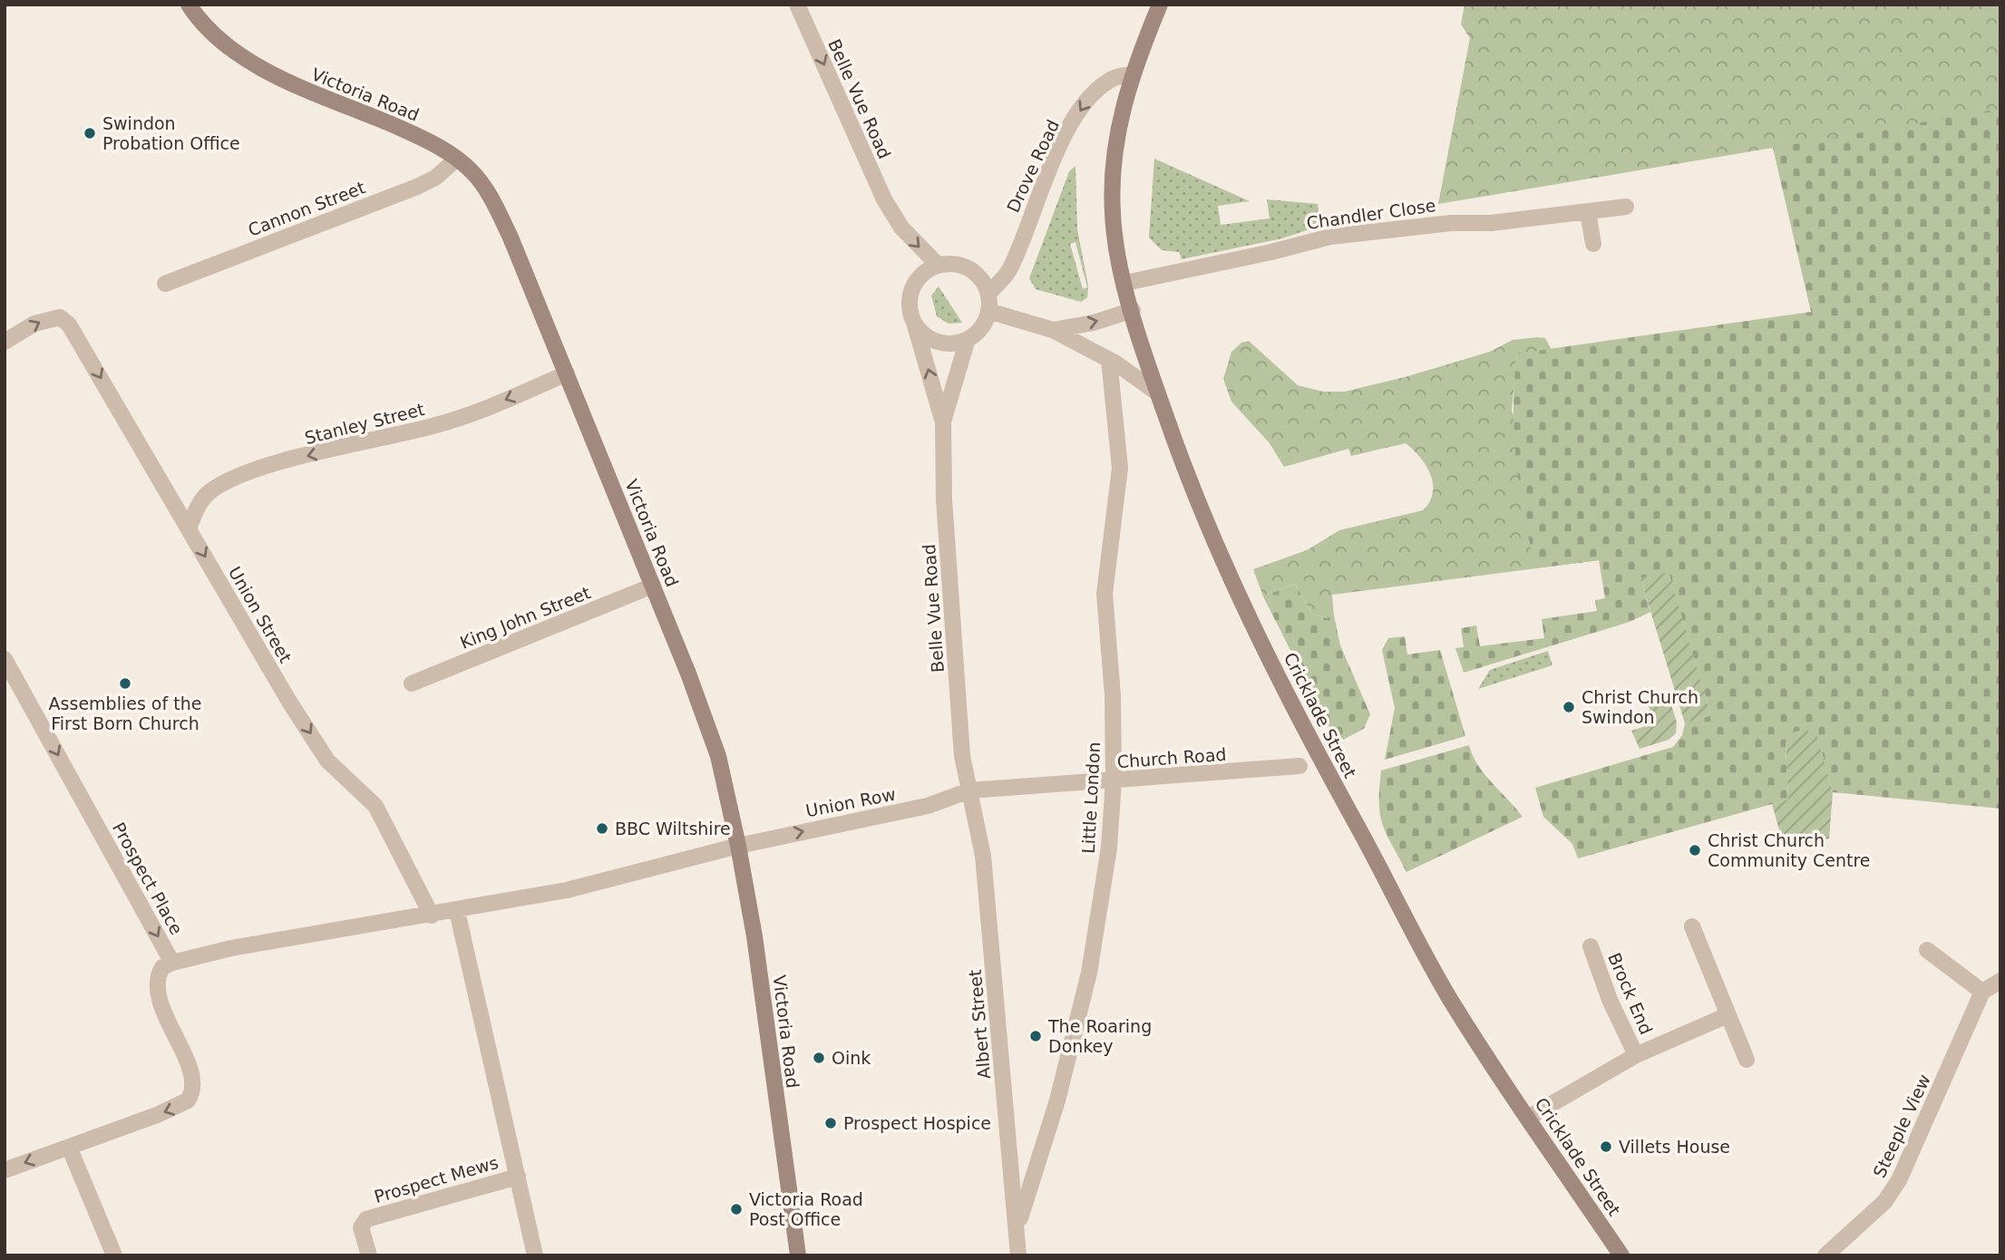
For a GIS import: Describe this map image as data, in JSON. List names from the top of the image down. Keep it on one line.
{"streets":{"street":["Victoria Road","Belle Vue Road","Drove Road","Cannon Street","Chandler Close","Stanley Street","Union Street","King John Street","Cricklade Street","Church Road","Little London","Union Row","Prospect Place","Brock End","Albert Street","Steeple View","Prospect Mews"]},"crossings":[["Victoria Road","Cannon Street"],["Victoria Road","Stanley Street"],["Victoria Road","King John Street"],["Victoria Road","Union Row"],["Victoria Road","Prospect Place"],["Belle Vue Road","Drove Road"],["Belle Vue Road","Church Road"],["Belle Vue Road","Union Row"],["Belle Vue Road","Albert Street"],["Drove Road","Cricklade Street"],["Chandler Close","Cricklade Street"],["Stanley Street","Union Street"],["Union Street","Prospect Place"],["Cricklade Street","Brock End"],["Church Road","Little London"],["Church Road","Union Row"],["Church Road","Albert Street"],["Little London","Albert Street"],["Union Row","Prospect Place"],["Union Row","Albert Street"]],"one_way":["Drove Road","Stanley Street","Union Street","Union Row","Prospect Place"],"places":["Swindon Probation Office","Assemblies of the First Born Church","Christ Church Swindon","BBC Wiltshire","Christ Church Community Centre","The Roaring Donkey","Oink","Prospect Hospice","Villets House","Victoria Road Post Office"]}
